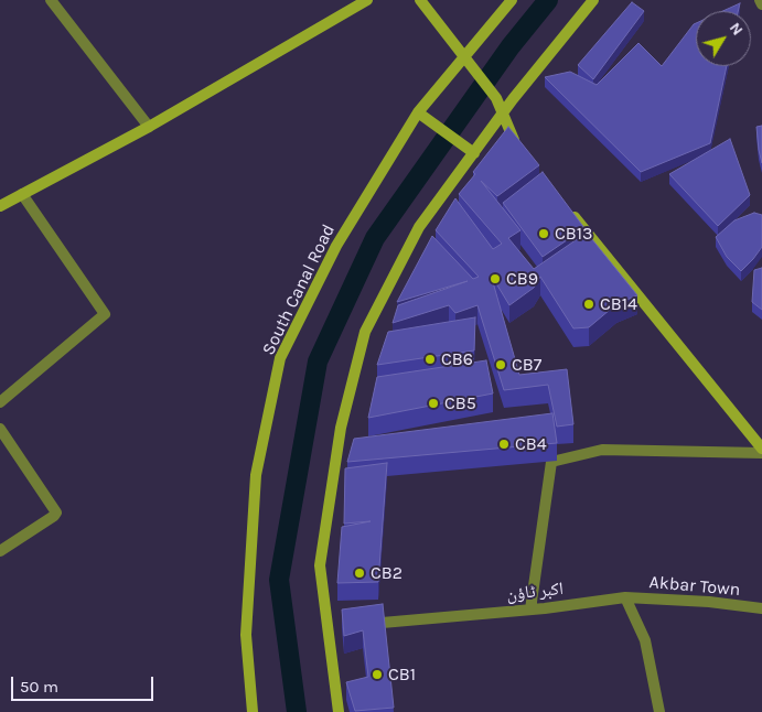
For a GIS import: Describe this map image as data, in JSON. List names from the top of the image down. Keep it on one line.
{"streets":{"main road":["South Canal Road"],"street":["Akbar Town","اکبر ٹاؤن"]},"crossings":[["Akbar Town","اکبر ٹاؤن"]],"places":["CB13","CB9","CB14","CB6","CB7","CB5","CB4","CB2","CB1"],"scale_bar":"50 m","north":"top right"}
